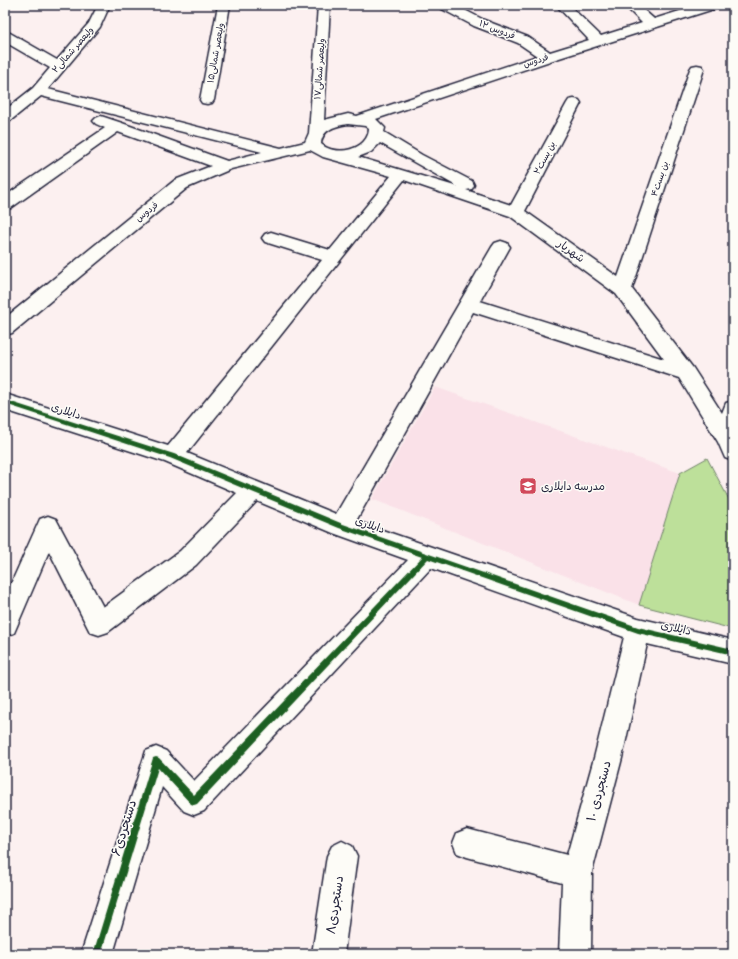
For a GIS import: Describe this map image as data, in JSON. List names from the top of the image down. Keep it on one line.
{"streets":{"street":["فردوس ۱۲","ولیعصر شمالی۲","ولیعصر شمالی۱۵","فردوس","ولیعصر شمالی۱۷","بن بست۲","بن بست۴","شهریار","دایلاری","دستجردی ۱۰","دستجردی۶","دستجردی۸"]},"crossings":[["فردوس ۱۲","فردوس"],["فردوس","ولیعصر شمالی۱۷"],["فردوس","شهریار"],["ولیعصر شمالی۱۷","شهریار"],["بن بست۲","شهریار"],["بن بست۴","شهریار"],["دایلاری","دستجردی ۱۰"],["دایلاری","دستجردی۶"]],"places":{"school or university":["مدرسه دایلاری"]}}
